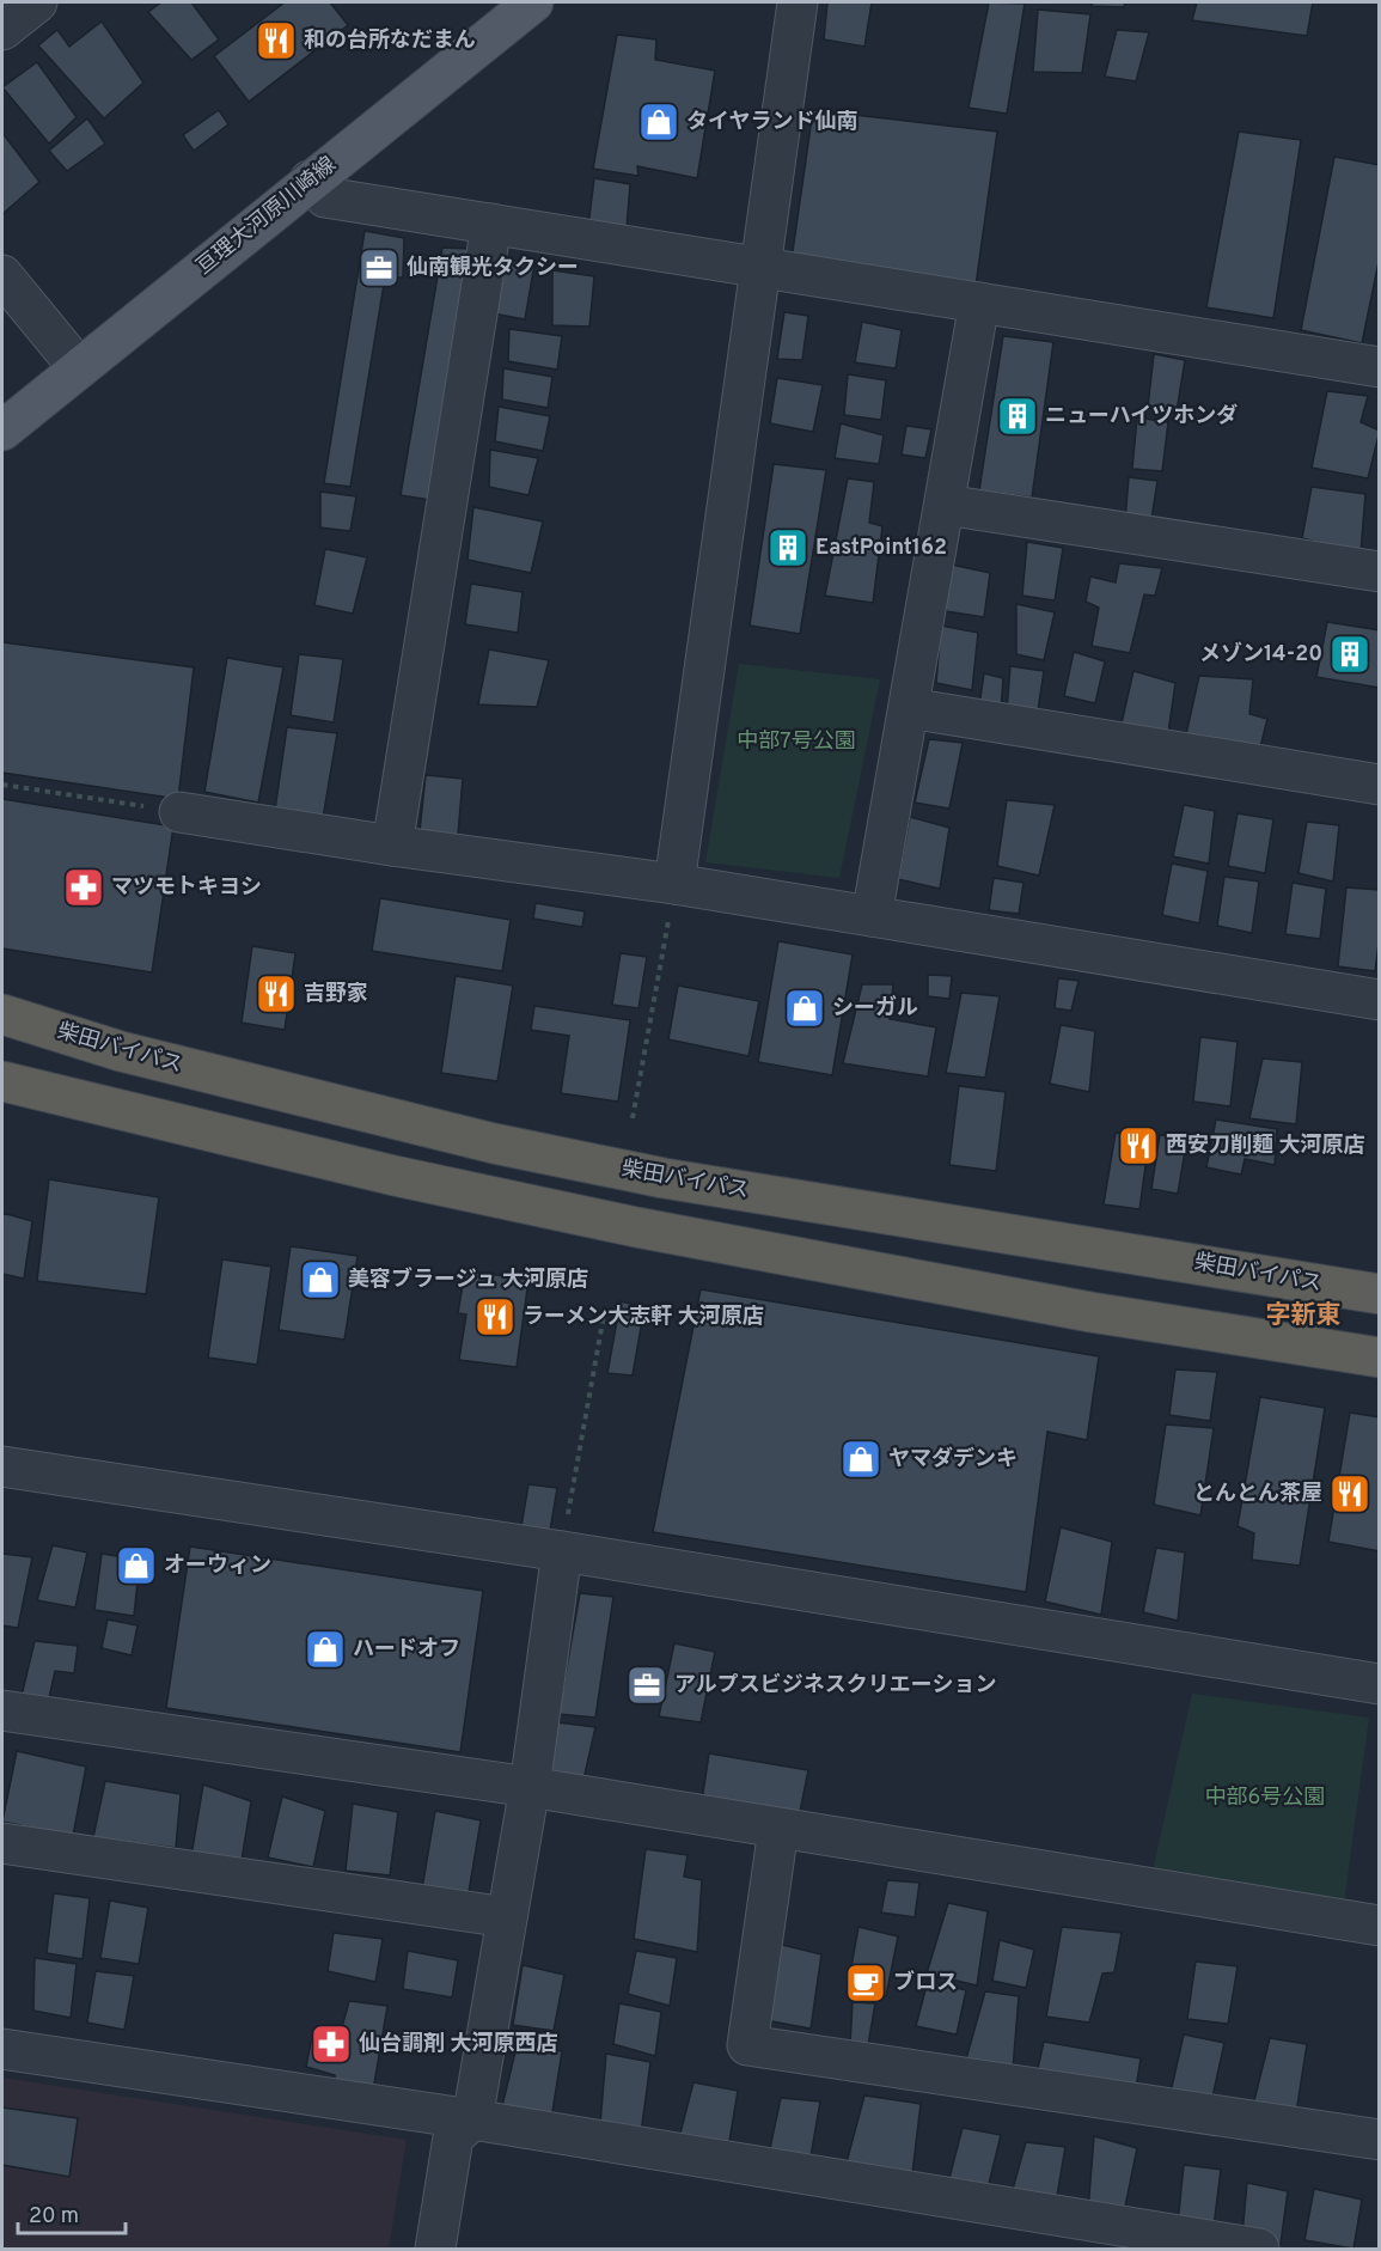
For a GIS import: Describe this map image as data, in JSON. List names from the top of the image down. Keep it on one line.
{"streets":{"highway":["柴田バイパス"],"main road":["亘理大河原川崎線"]},"districts":["字新東"],"parks":["中部7号公園","中部6号公園"],"places":{"restaurant":["和の台所なだまん","吉野家","西安刀削麺 大河原店","ラーメン大志軒 大河原店","とんとん茶屋"],"shop":["タイヤランド仙南","シーガル","美容ブラージュ 大河原店","ヤマダデンキ","オーウィン","ハードオフ"],"office":["仙南観光タクシー","アルプスビジネスクリエーション"],"building":["ニューハイツホンダ","EastPoint162","メゾン14-20"],"pharmacy":["マツモトキヨシ","仙台調剤 大河原西店"],"cafe":["ブロス"]},"scale_bar":"20 m"}
